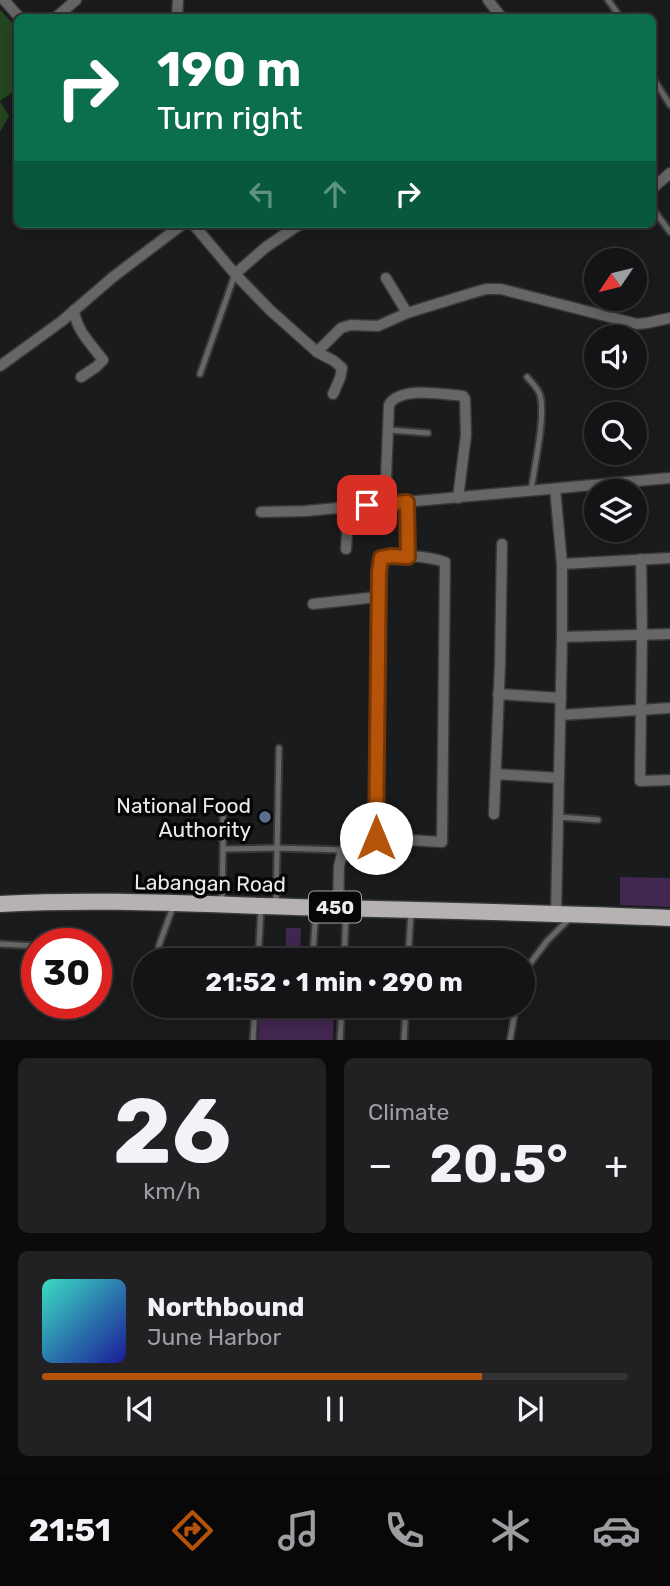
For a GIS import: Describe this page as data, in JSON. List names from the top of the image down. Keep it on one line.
{"streets":{"main road":["Labangan Road","450"]},"places":["National Food Authority"],"north":"bottom left","page":{"turn":["190 m","Turn right"],"limit":"30","trip":"21:52 · 1 min · 290 m","tile":[["26","km/h"],"Climate"],"heat":["−","20.5°","+"],"song":["Northbound","June Harbor"],"tabs":"21:51"}}
